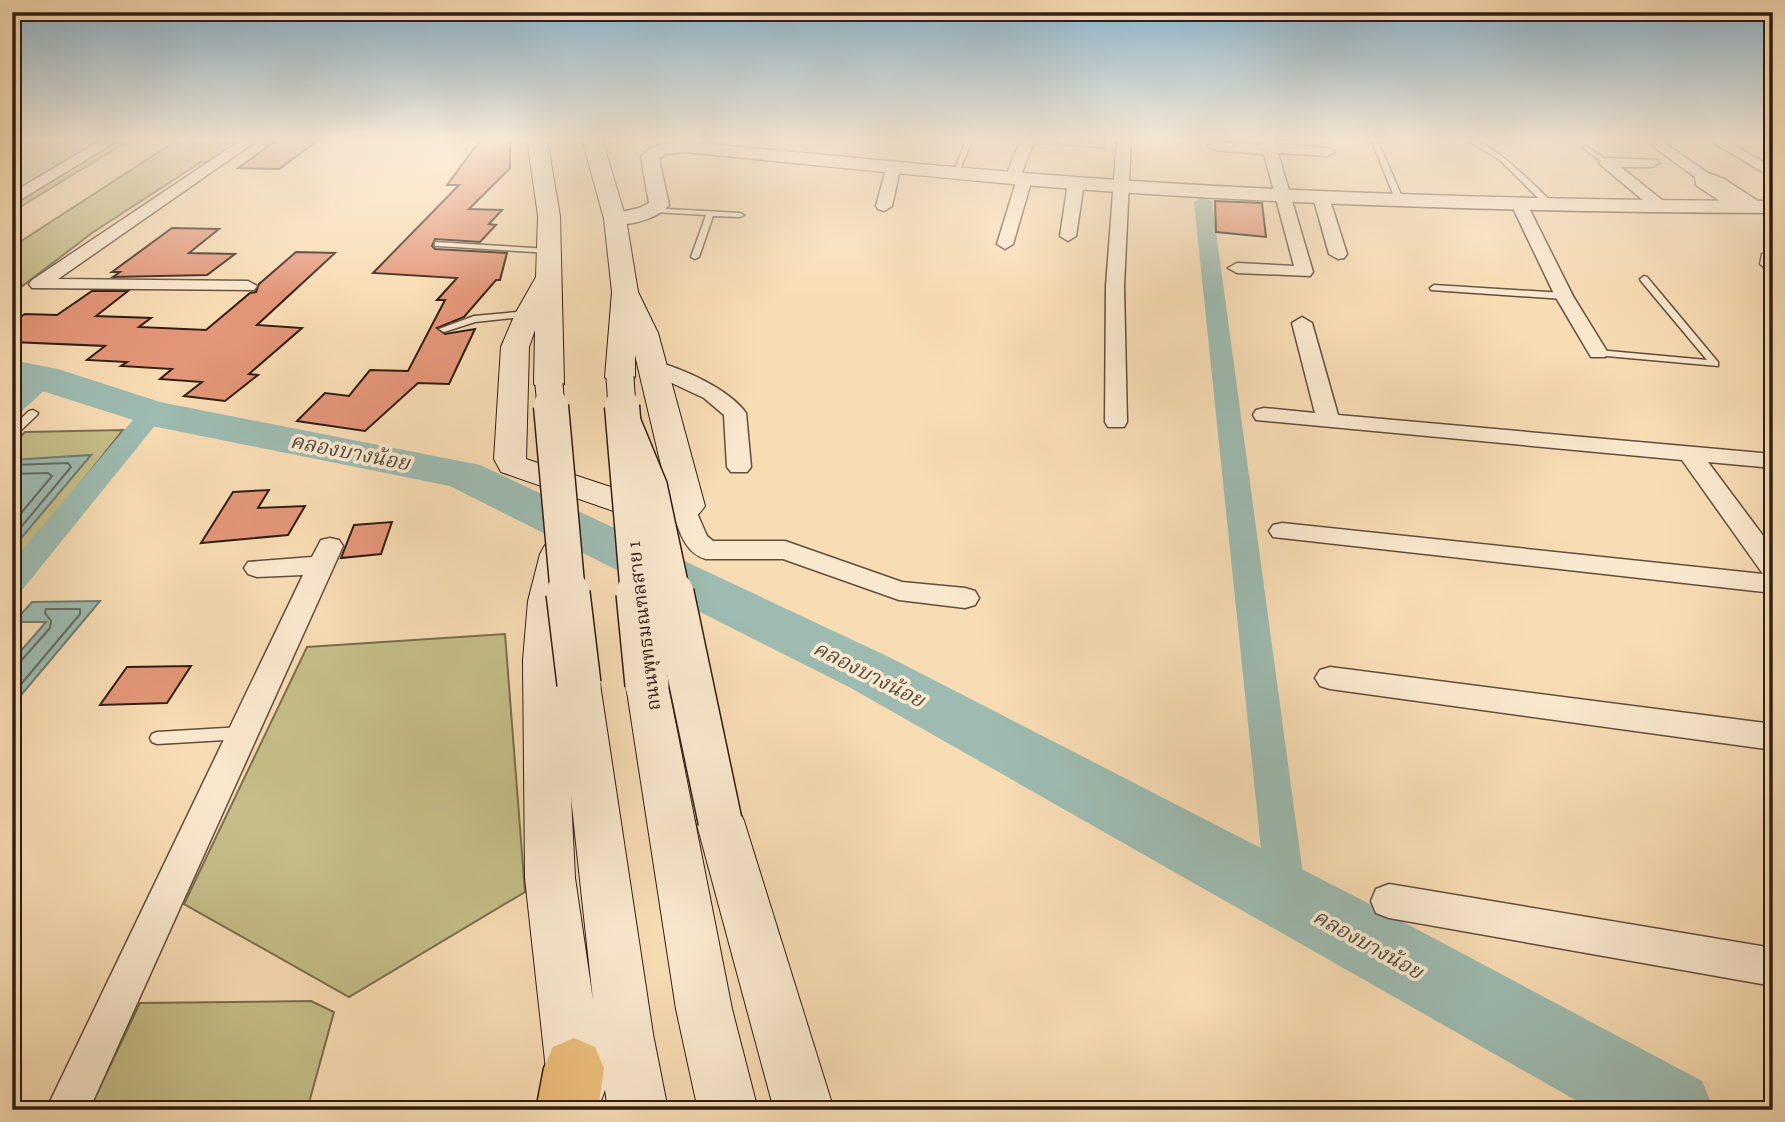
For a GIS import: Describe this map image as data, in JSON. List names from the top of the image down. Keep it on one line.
{"streets":{"main road":["ถนนพุทธมณฑลสาย 1"]},"water":["คลองบางน้อย"]}
